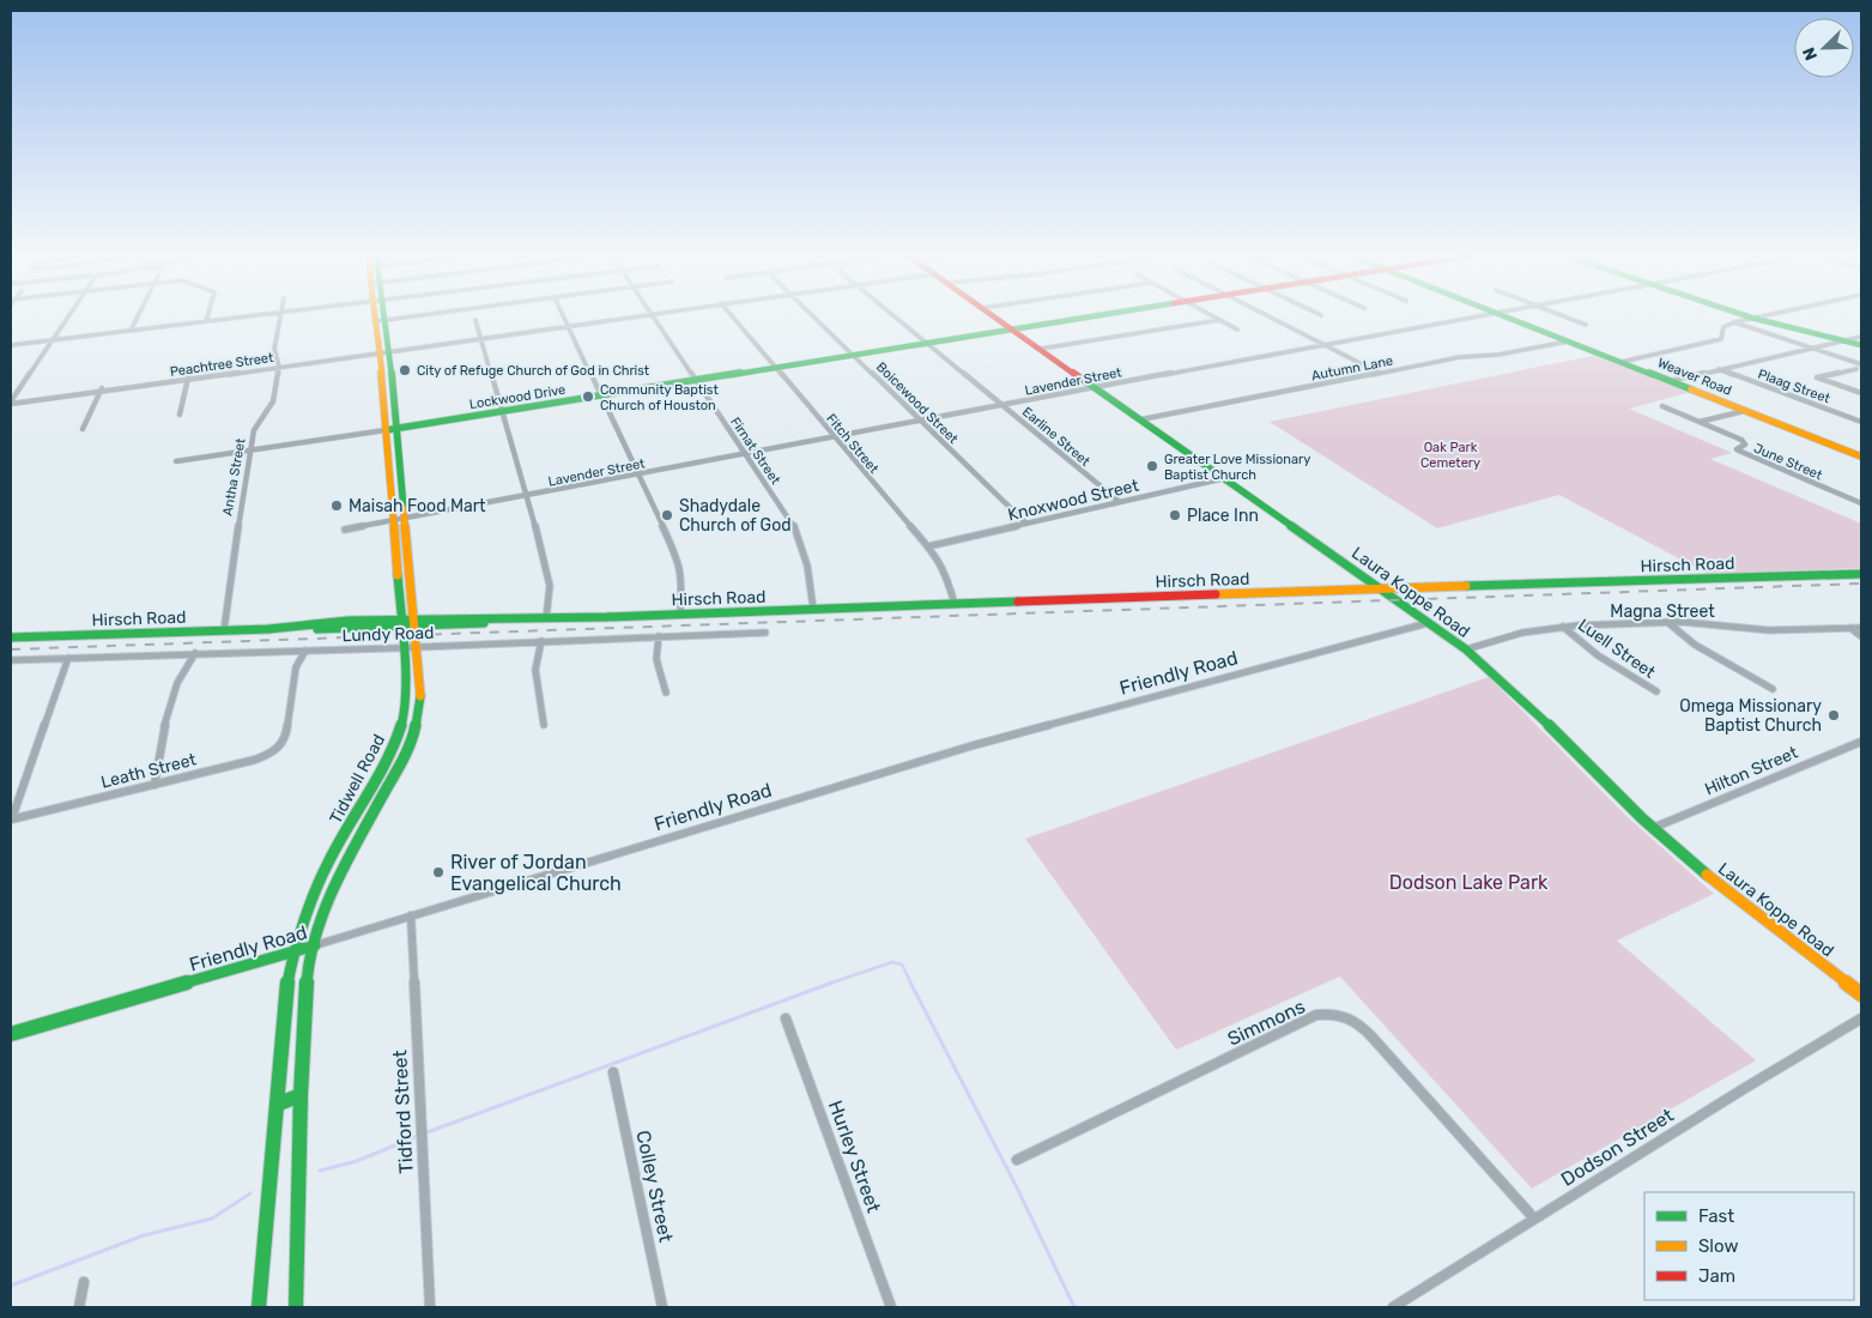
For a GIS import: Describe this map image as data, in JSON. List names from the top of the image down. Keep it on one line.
{"streets":{"main road":["Weaver Road","Lockwood Drive","Hirsch Road","Laura Koppe Road","Friendly Road","Tidwell Road"],"street":["Peachtree Street","Autumn Lane","Lavender Street","Plaag Street","Boicewood Street","Earline Street","Fitch Street","Firnat Street","June Street","Antha Street","Knoxwood Street","Magna Street","Lundy Road","Luell Street","Leath Street","Hilton Street","Simmons","Tidford Street","Dodson Street","Hurley Street","Colley Street"]},"crossings":[["Peachtree Street","Antha Street"],["Peachtree Street","Tidwell Road"],["Autumn Lane","Weaver Road"],["Autumn Lane","Laura Koppe Road"],["Lavender Street","Boicewood Street"],["Lavender Street","Earline Street"],["Lavender Street","Fitch Street"],["Lavender Street","Firnat Street"],["Lavender Street","Laura Koppe Road"],["Lavender Street","Tidwell Road"],["Lockwood Drive","Boicewood Street"],["Lockwood Drive","Earline Street"],["Lockwood Drive","Fitch Street"],["Lockwood Drive","Firnat Street"],["Lockwood Drive","Antha Street"],["Lockwood Drive","Laura Koppe Road"],["Lockwood Drive","Tidwell Road"],["Boicewood Street","Knoxwood Street"],["Earline Street","Knoxwood Street"],["Fitch Street","Knoxwood Street"],["Fitch Street","Hirsch Road"],["Firnat Street","Hirsch Road"],["Antha Street","Hirsch Road"],["Knoxwood Street","Laura Koppe Road"],["Hirsch Road","Laura Koppe Road"],["Hirsch Road","Tidwell Road"],["Laura Koppe Road","Magna Street"],["Laura Koppe Road","Friendly Road"],["Laura Koppe Road","Hilton Street"],["Magna Street","Luell Street"],["Lundy Road","Leath Street"],["Lundy Road","Tidwell Road"],["Friendly Road","Tidwell Road"],["Friendly Road","Tidford Street"],["Simmons","Dodson Street"]],"parks":["Oak Park Cemetery","Dodson Lake Park"],"places":["City of Refuge Church of God in Christ","Community Baptist Church of Houston","Greater Love Missionary Baptist Church","Maisah Food Mart","Shadydale Church of God","Place Inn","Omega Missionary Baptist Church","River of Jordan Evangelical Church"],"legend":["Fast","Slow","Jam"],"north":"bottom left"}
